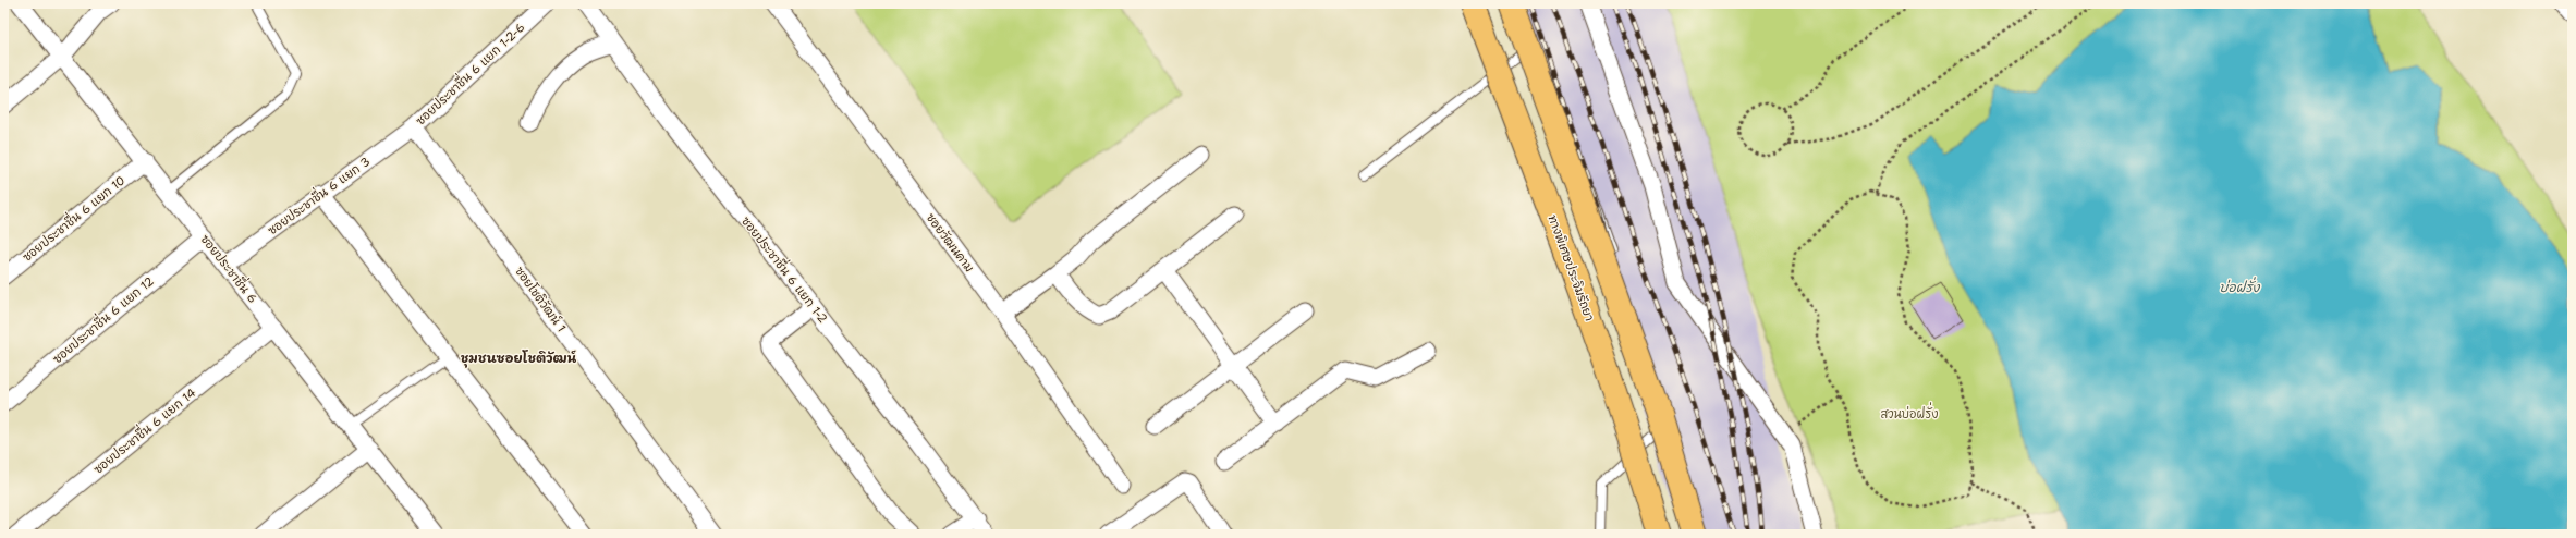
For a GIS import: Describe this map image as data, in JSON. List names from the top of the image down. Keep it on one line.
{"streets":{"highway":["ทางพิเศษประจิมรัถยา"],"street":["ซอยประชาชื่น 6 แยก 1-2-6","ซอยประชาชื่น 6 แยก 3","ซอยประชาชื่น 6 แยก 10","ซอยวัฒนคาม","ซอยประชาชื่น 6","ซอยประชาชื่น 6 แยก 1-2","ซอยโชติวัฒน์ 1","ซอยประชาชื่น 6 แยก 12","ซอยประชาชื่น 6 แยก 14"]},"crossings":[["ซอยประชาชื่น 6 แยก 1-2-6","ซอยประชาชื่น 6 แยก 3"],["ซอยประชาชื่น 6 แยก 1-2-6","ซอยโชติวัฒน์ 1"],["ซอยประชาชื่น 6 แยก 3","ซอยประชาชื่น 6"],["ซอยประชาชื่น 6 แยก 3","ซอยโชติวัฒน์ 1"],["ซอยประชาชื่น 6 แยก 10","ซอยประชาชื่น 6"],["ซอยประชาชื่น 6","ซอยประชาชื่น 6 แยก 12"],["ซอยประชาชื่น 6","ซอยประชาชื่น 6 แยก 14"]],"districts":["ชุมชนซอยโชติวัฒน์"],"water":["บ่อฝรั่ง"],"parks":["สวนบ่อฝรั่ง"]}
